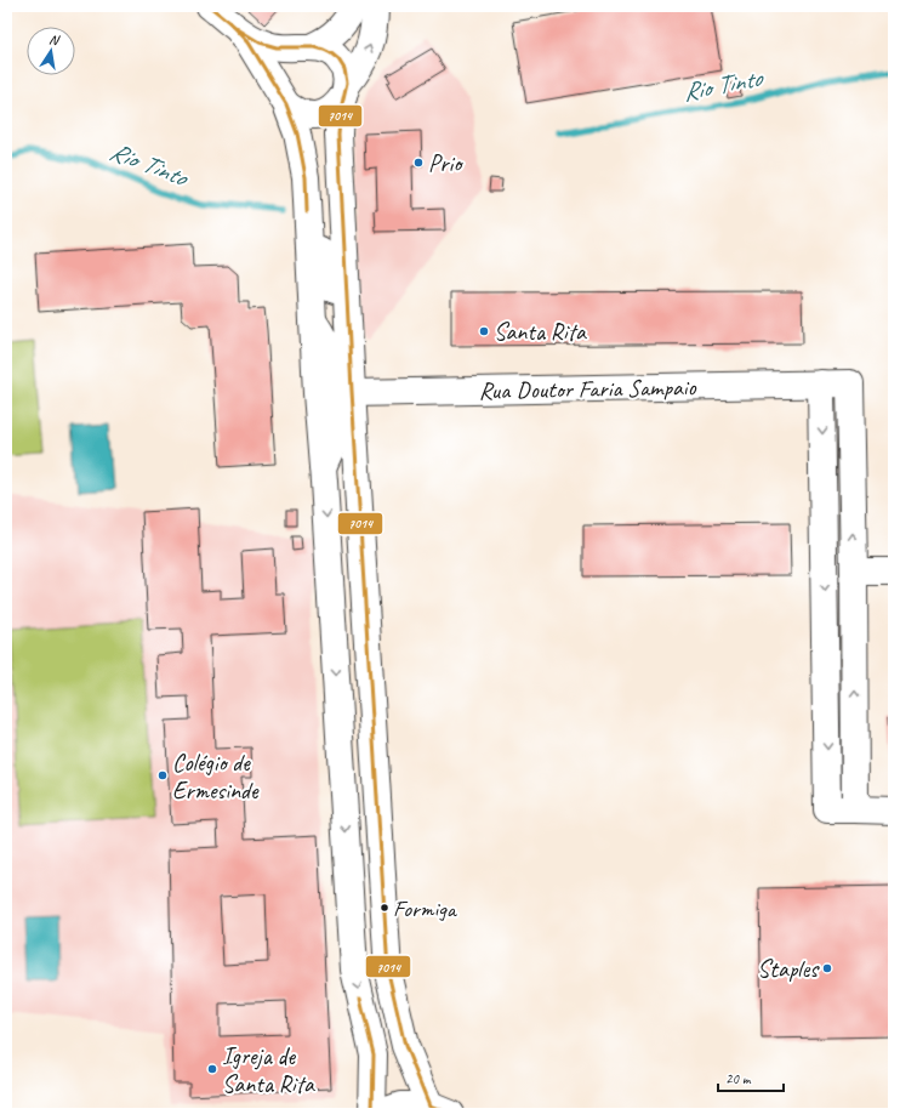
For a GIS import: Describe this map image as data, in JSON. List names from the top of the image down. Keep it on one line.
{"streets":{"main road":["Rua Doutor Faria Sampaio"]},"water":["Rio Tinto"],"places":["Prio","Santa Rita","Colégio de Ermesinde","Formiga","Staples","Igreja de Santa Rita"],"lines":["transit line 7014"],"scale_bar":"20 m","north":"top"}
